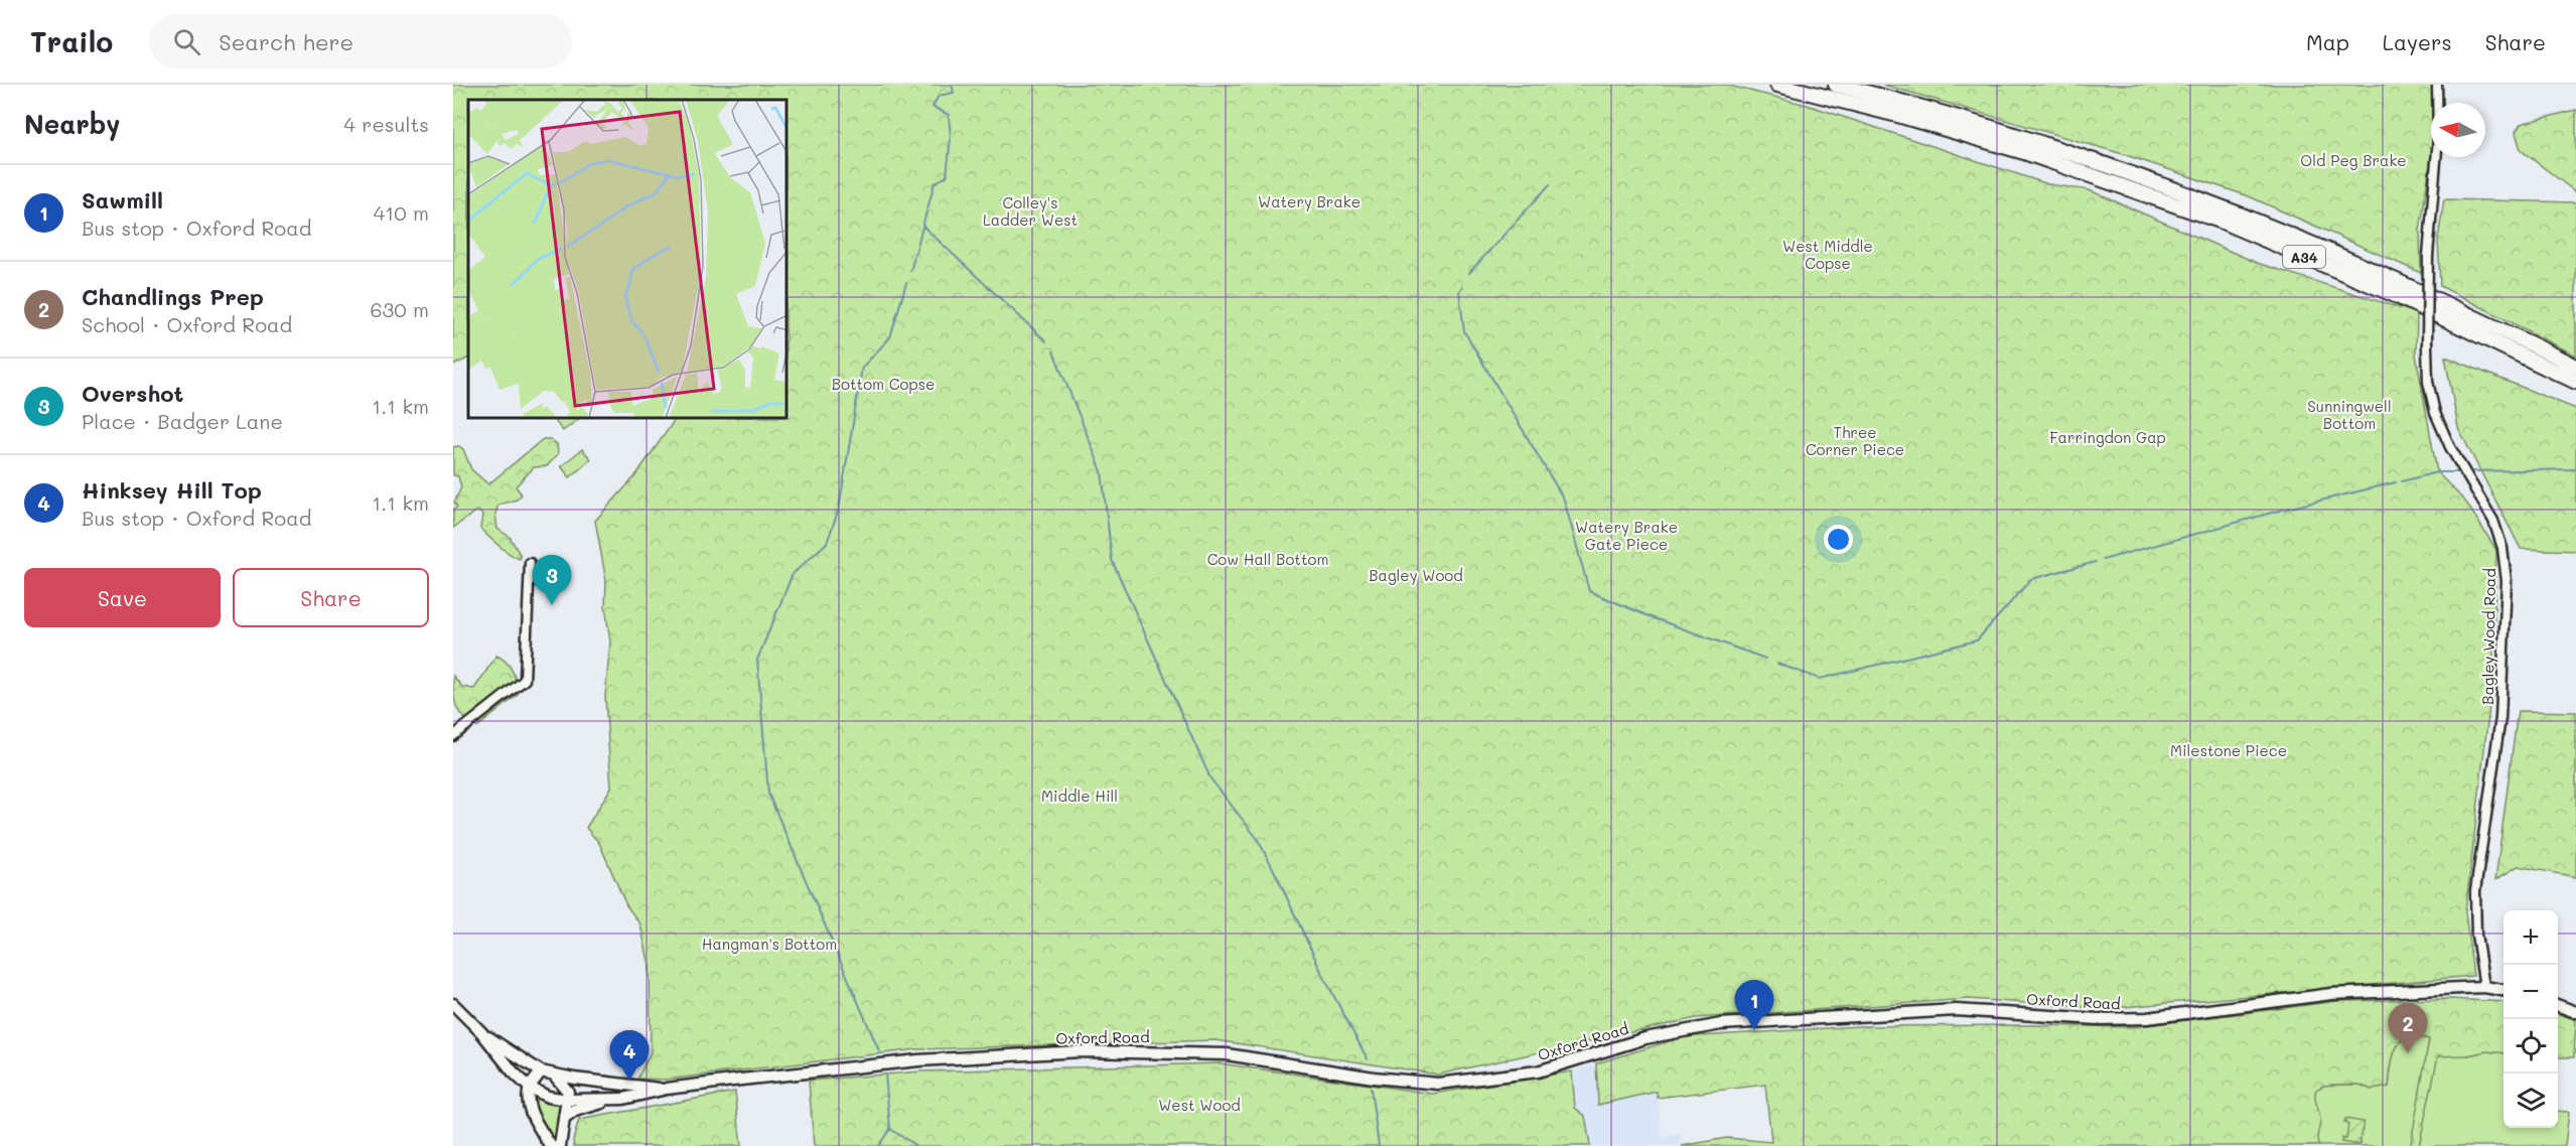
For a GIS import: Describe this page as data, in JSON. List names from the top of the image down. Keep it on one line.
{"streets":{"highway":["A34"],"street":["Bagley Wood Road","Oxford Road"]},"crossings":[["Bagley Wood Road","Oxford Road"]],"parks":["Old Peg Brake","Watery Brake","Colley's Ladder West","West Middle Copse","Bottom Copse","Sunningwell Bottom","Three Corner Piece","Farringdon Gap","Watery Brake Gate Piece","Cow Hall Bottom","Bagley Wood","Milestone Piece","Middle Hill","Hangman's Bottom","West Wood"],"north":"left","page":{"header":"Trailo","search":"Search here","nav":["Map","Layers","Share"],"heading":["Nearby","4 results"],"list":[{"mark":"1","name":"Sawmill","note":"Bus stop · Oxford Road","value":"410 m"},{"mark":"2","name":"Chandlings Prep","note":"School · Oxford Road","value":"630 m"},{"mark":"3","name":"Overshot","note":"Place · Badger Lane","value":"1.1 km"},{"mark":"4","name":"Hinksey Hill Top","note":"Bus stop · Oxford Road","value":"1.1 km"}],"buttons":["Save","Share"],"pins":["3","1","2","4"],"map_buttons":["+","−"]}}
